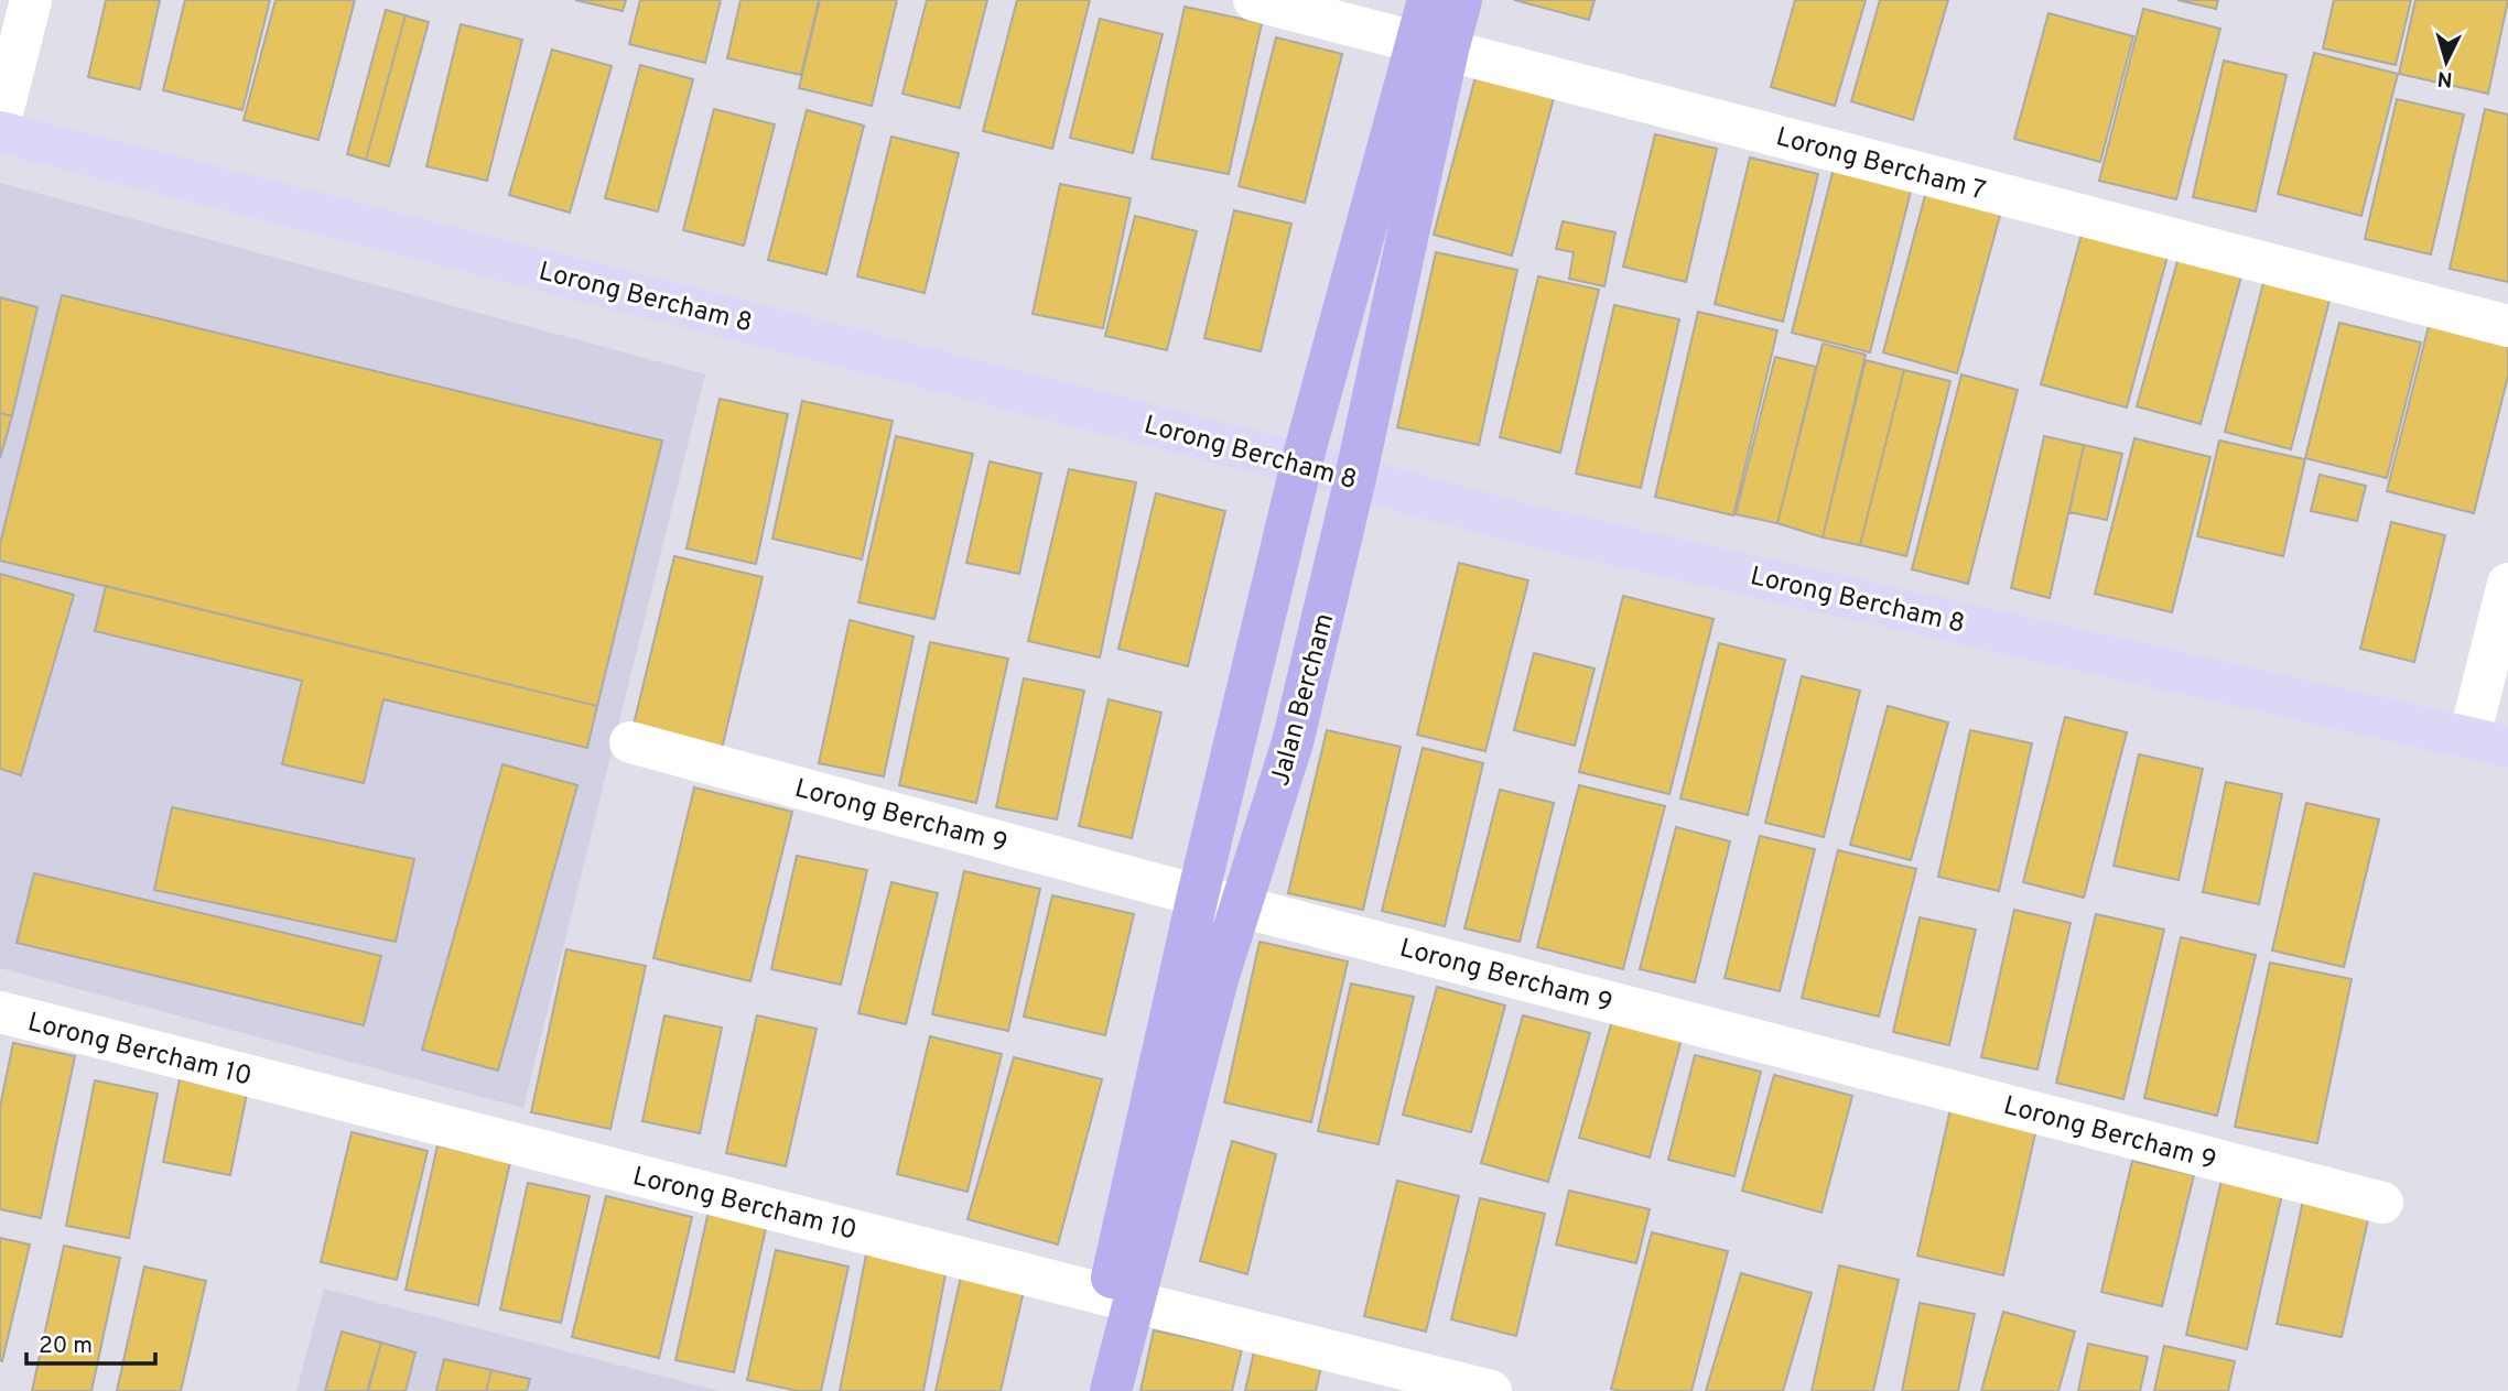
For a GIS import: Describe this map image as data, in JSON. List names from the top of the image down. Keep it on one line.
{"streets":{"main road":["Jalan Bercham"],"street":["Lorong Bercham 7","Lorong Bercham 8","Lorong Bercham 9","Lorong Bercham 10"]},"crossings":[["Lorong Bercham 7","Jalan Bercham"],["Lorong Bercham 8","Jalan Bercham"],["Jalan Bercham","Lorong Bercham 9"],["Jalan Bercham","Lorong Bercham 10"]],"scale_bar":"20 m","north":"bottom"}
